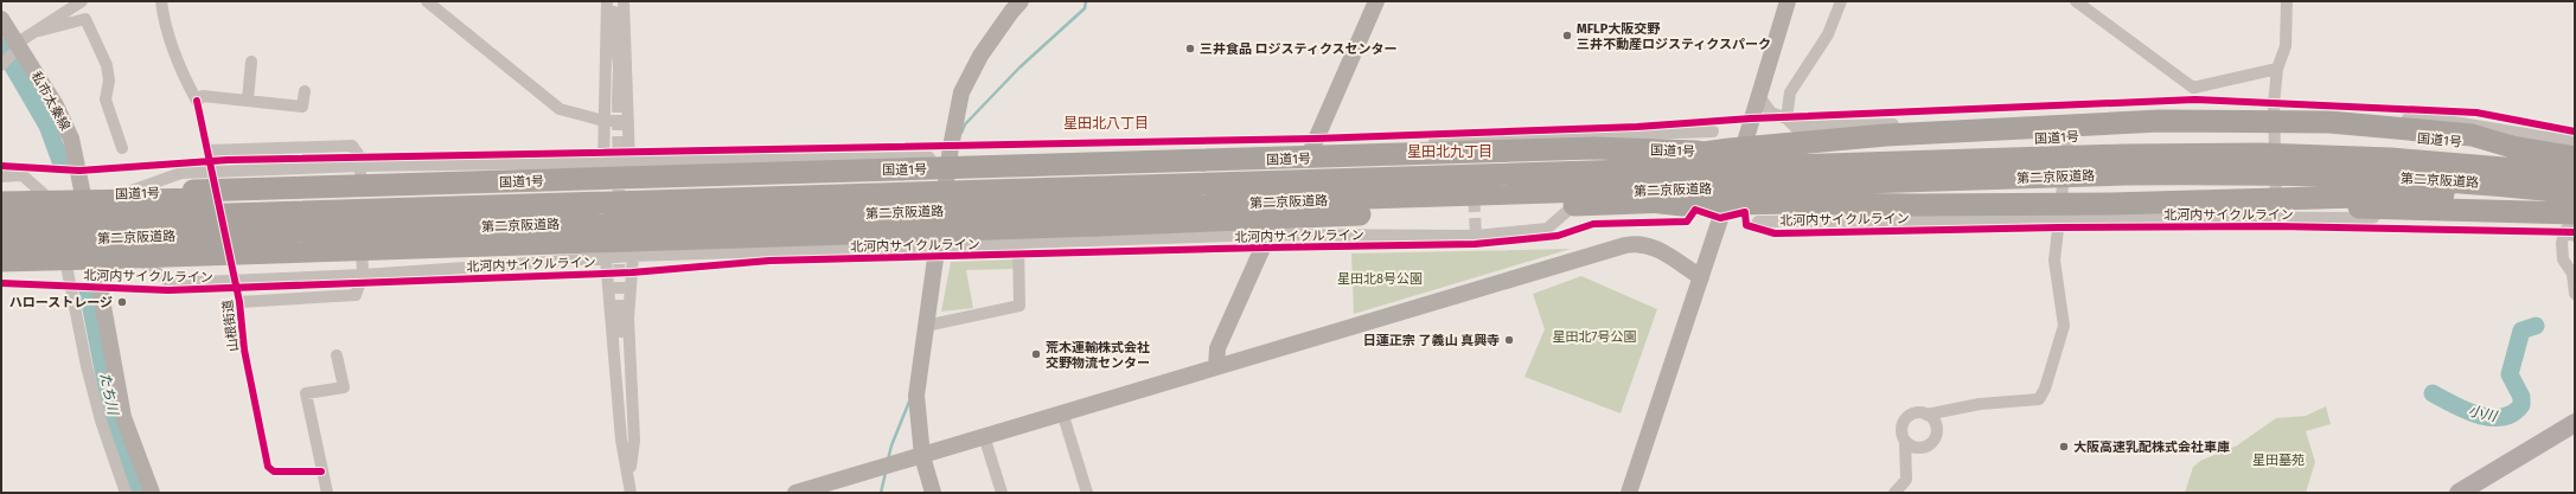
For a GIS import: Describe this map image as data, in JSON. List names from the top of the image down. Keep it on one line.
{"streets":{"highway":["国道1号","第二京阪道路"],"street":["私市太秦線"],"cycle path":["北河内サイクルライン","山根街道"]},"crossings":[["私市太秦線","国道1号"]],"districts":["星田北八丁目","星田北九丁目"],"water":["たち川","小川"],"parks":["星田北8号公園","星田北7号公園","星田墓苑"],"places":["MFLP大阪交野 三井不動産ロジスティクスパーク","三井食品 ロジスティクスセンター","ハローストレージ","日蓮正宗 了義山 真興寺","荒木運輸株式会社 交野物流センター","大阪高速乳配株式会社車庫"]}
